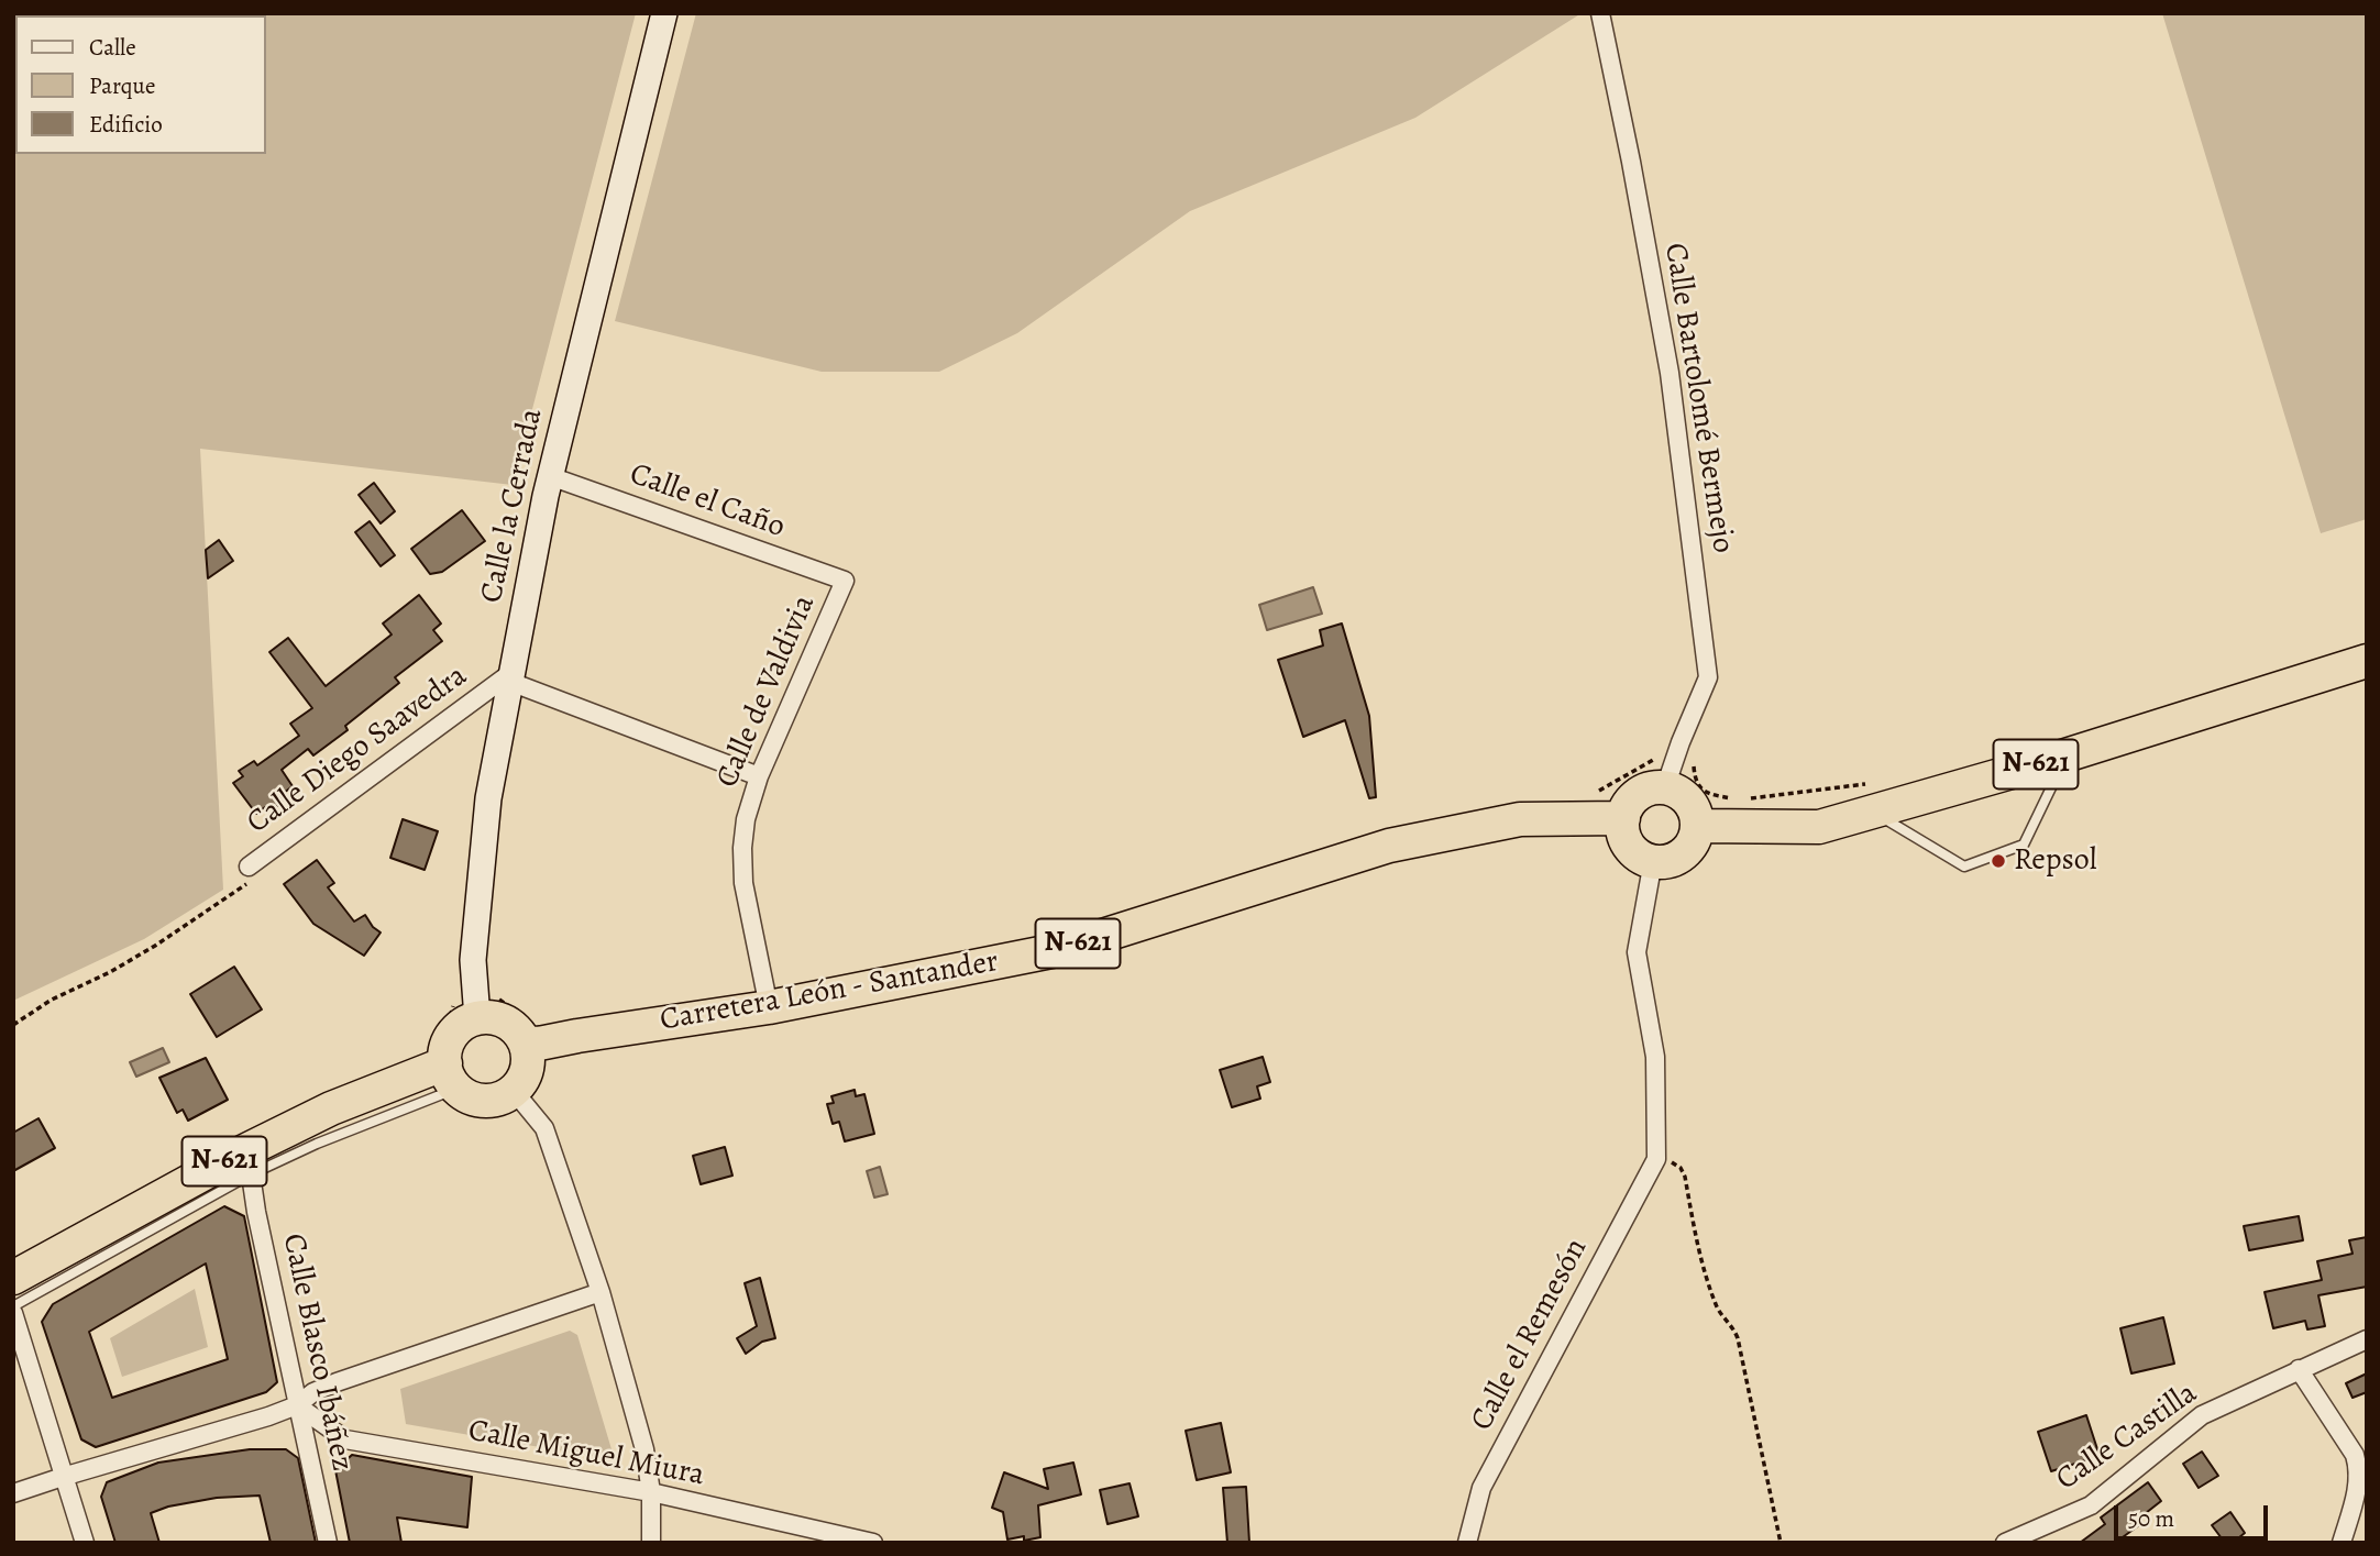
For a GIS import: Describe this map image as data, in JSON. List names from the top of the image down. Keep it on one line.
{"streets":{"highway":["N-621","Carretera León - Santander"],"street":["Calle Bartolomé Bermejo","Calle el Caño","Calle la Cerrada","Calle de Valdivia","Calle Diego Saavedra","Calle el Remesón","Calle Blasco Ibáñez","Calle Castilla","Calle Miguel Miura"]},"crossings":[["Calle Bartolomé Bermejo","N-621"],["Calle Bartolomé Bermejo","Carretera León - Santander"],["Calle el Caño","Calle la Cerrada"],["Calle el Caño","Calle de Valdivia"],["Calle la Cerrada","Calle Diego Saavedra"],["Calle la Cerrada","N-621"],["Calle la Cerrada","Carretera León - Santander"],["Calle de Valdivia","Carretera León - Santander"],["N-621","Carretera León - Santander"],["Calle Blasco Ibáñez","Calle Miguel Miura"]],"places":["Repsol"],"legend":["Calle","Parque","Edificio"],"scale_bar":"50 m"}
